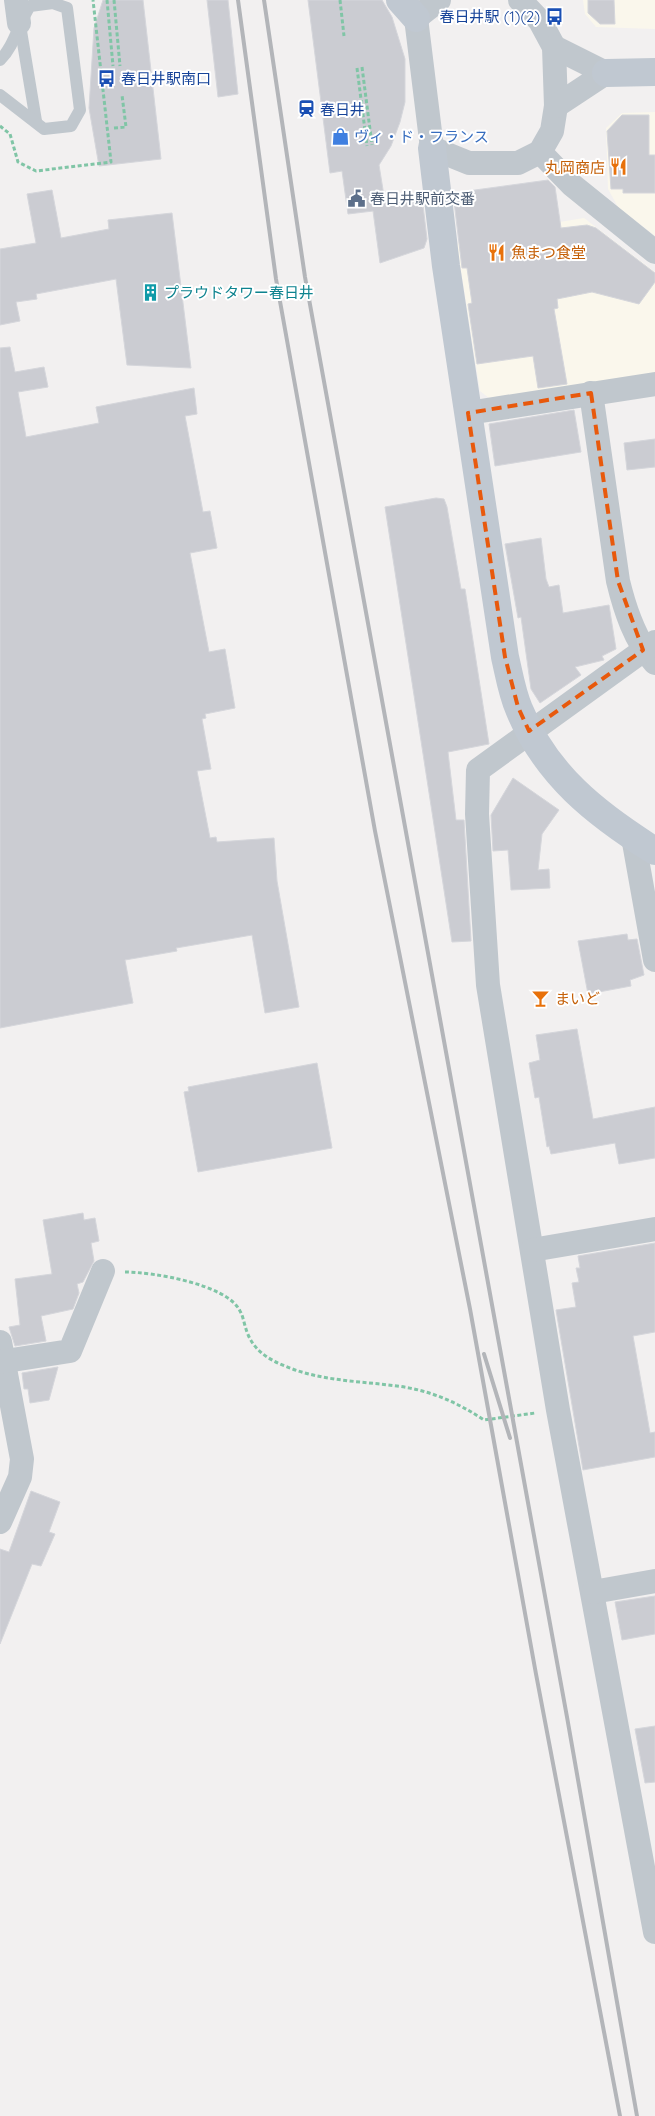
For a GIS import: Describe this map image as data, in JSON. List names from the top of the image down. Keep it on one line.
{"places":{"bus stop":["春日井駅 (1)(2)","春日井駅南口"],"station":["春日井"],"shop":["ヴィ・ド・フランス"],"restaurant":["丸岡商店","魚まつ食堂"],"public building":["春日井駅前交番"],"building":["プラウドタワー春日井"],"bar":["まいど"]}}
